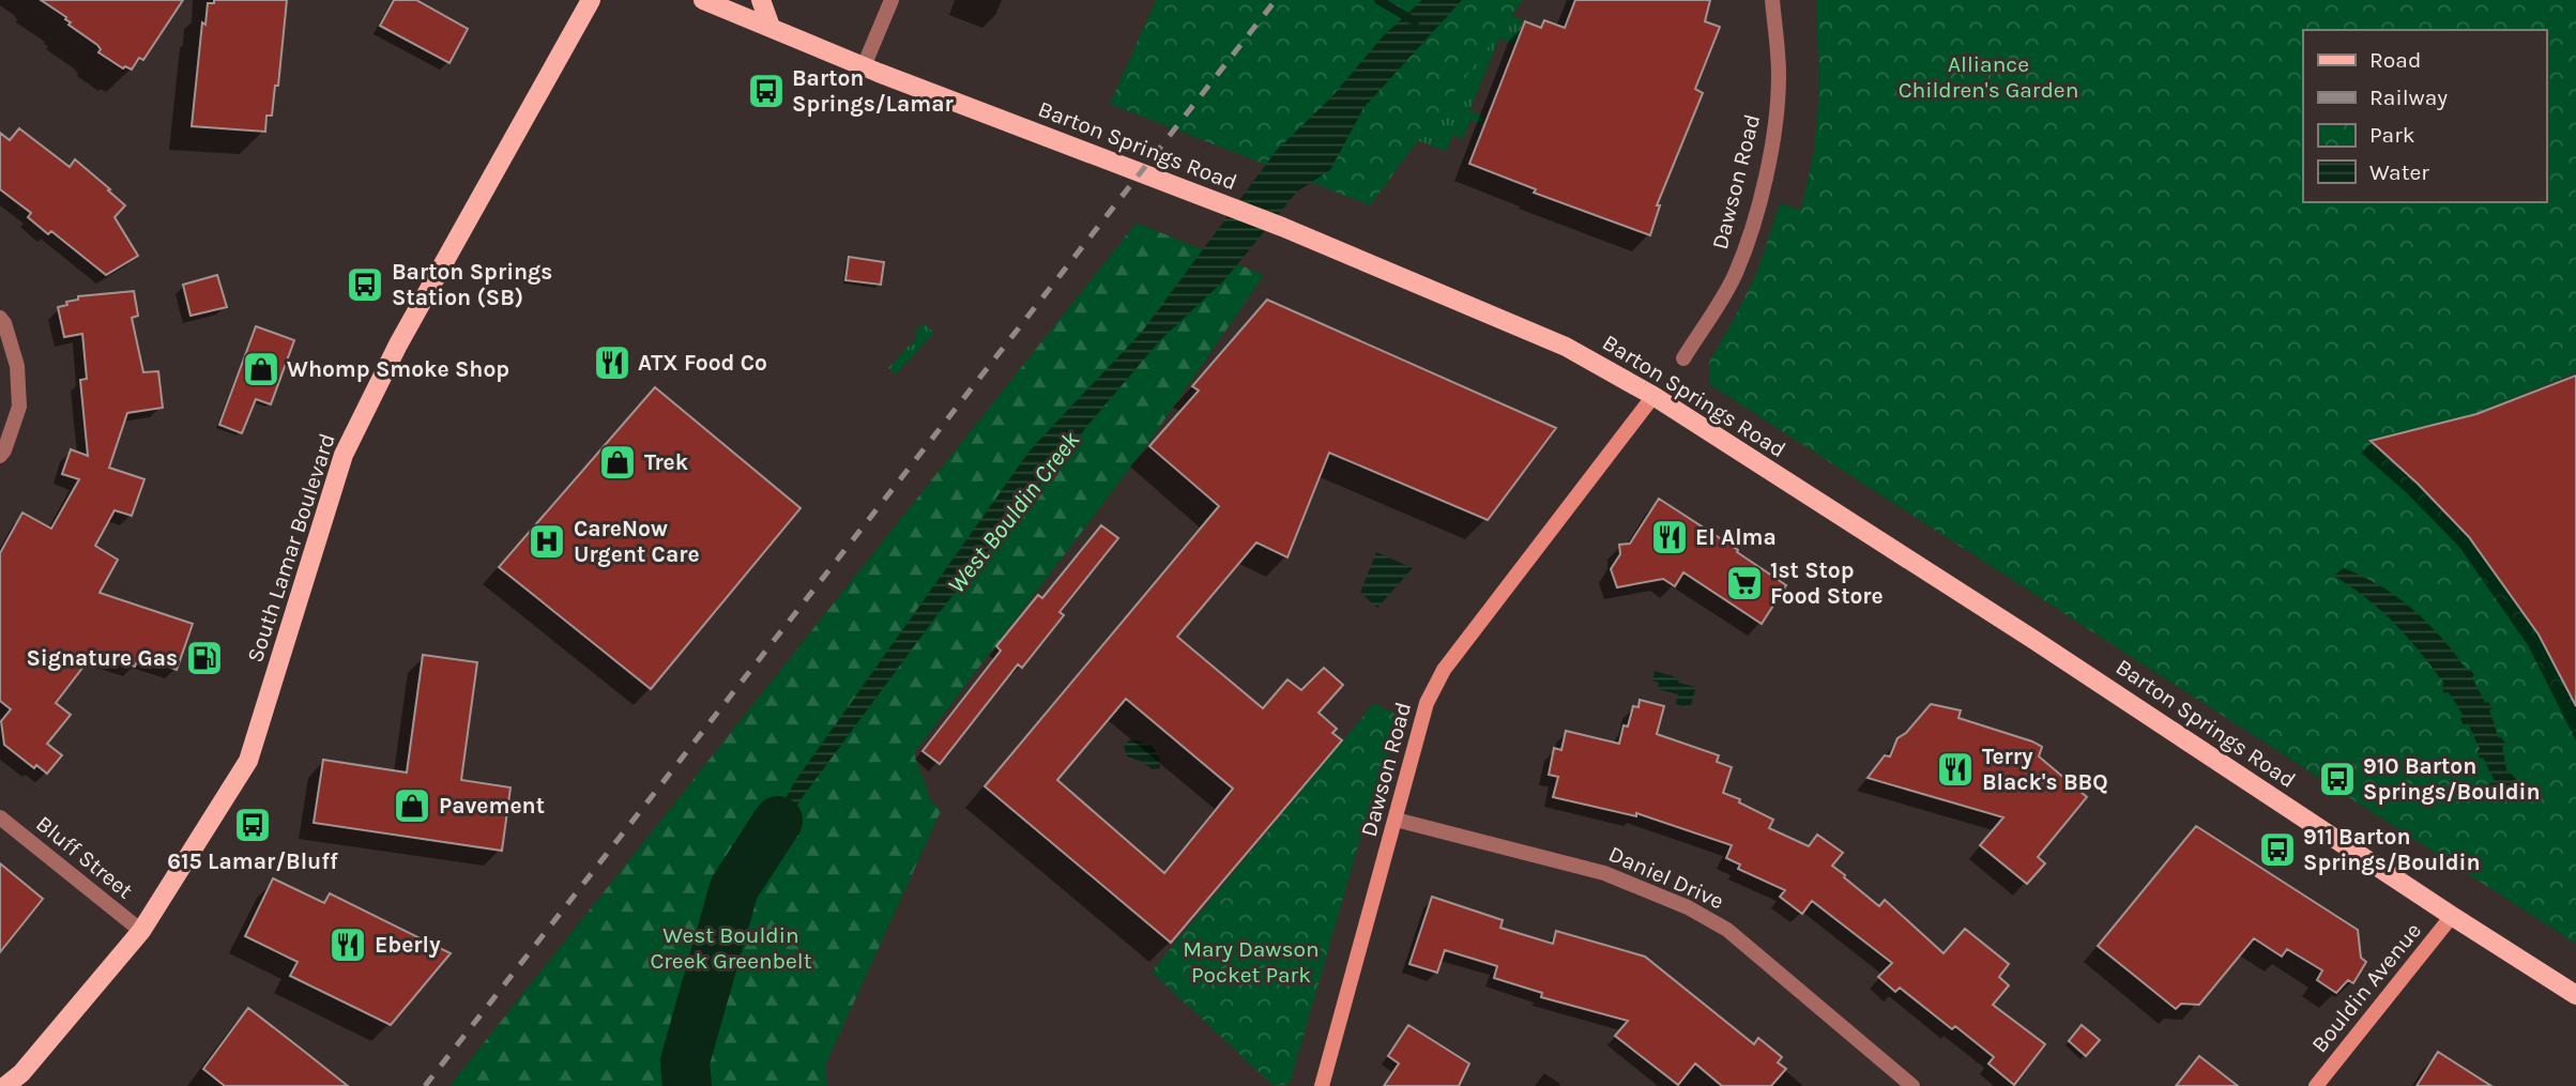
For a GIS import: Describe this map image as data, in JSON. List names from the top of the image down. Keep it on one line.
{"streets":{"main road":["Barton Springs Road","South Lamar Boulevard"],"street":["Dawson Road","Bluff Street","Daniel Drive","Bouldin Avenue"]},"crossings":[["Barton Springs Road","Dawson Road"],["Barton Springs Road","Bouldin Avenue"],["Dawson Road","Daniel Drive"],["South Lamar Boulevard","Bluff Street"]],"water":["West Bouldin Creek"],"parks":["Alliance Children's Garden","West Bouldin Creek Greenbelt","Mary Dawson Pocket Park"],"places":{"bus stop":["Barton Springs/Lamar","Barton Springs Station (SB)","910 Barton Springs/Bouldin","615 Lamar/Bluff","911 Barton Springs/Bouldin"],"restaurant":["ATX Food Co","El Alma","Terry Black's BBQ","Eberly"],"shop":["Whomp Smoke Shop","Trek","Pavement"],"hospital":["CareNow Urgent Care"],"supermarket":["1st Stop Food Store"],"fuel station":["Signature Gas"]},"legend":["Road","Railway","Park","Water"]}
